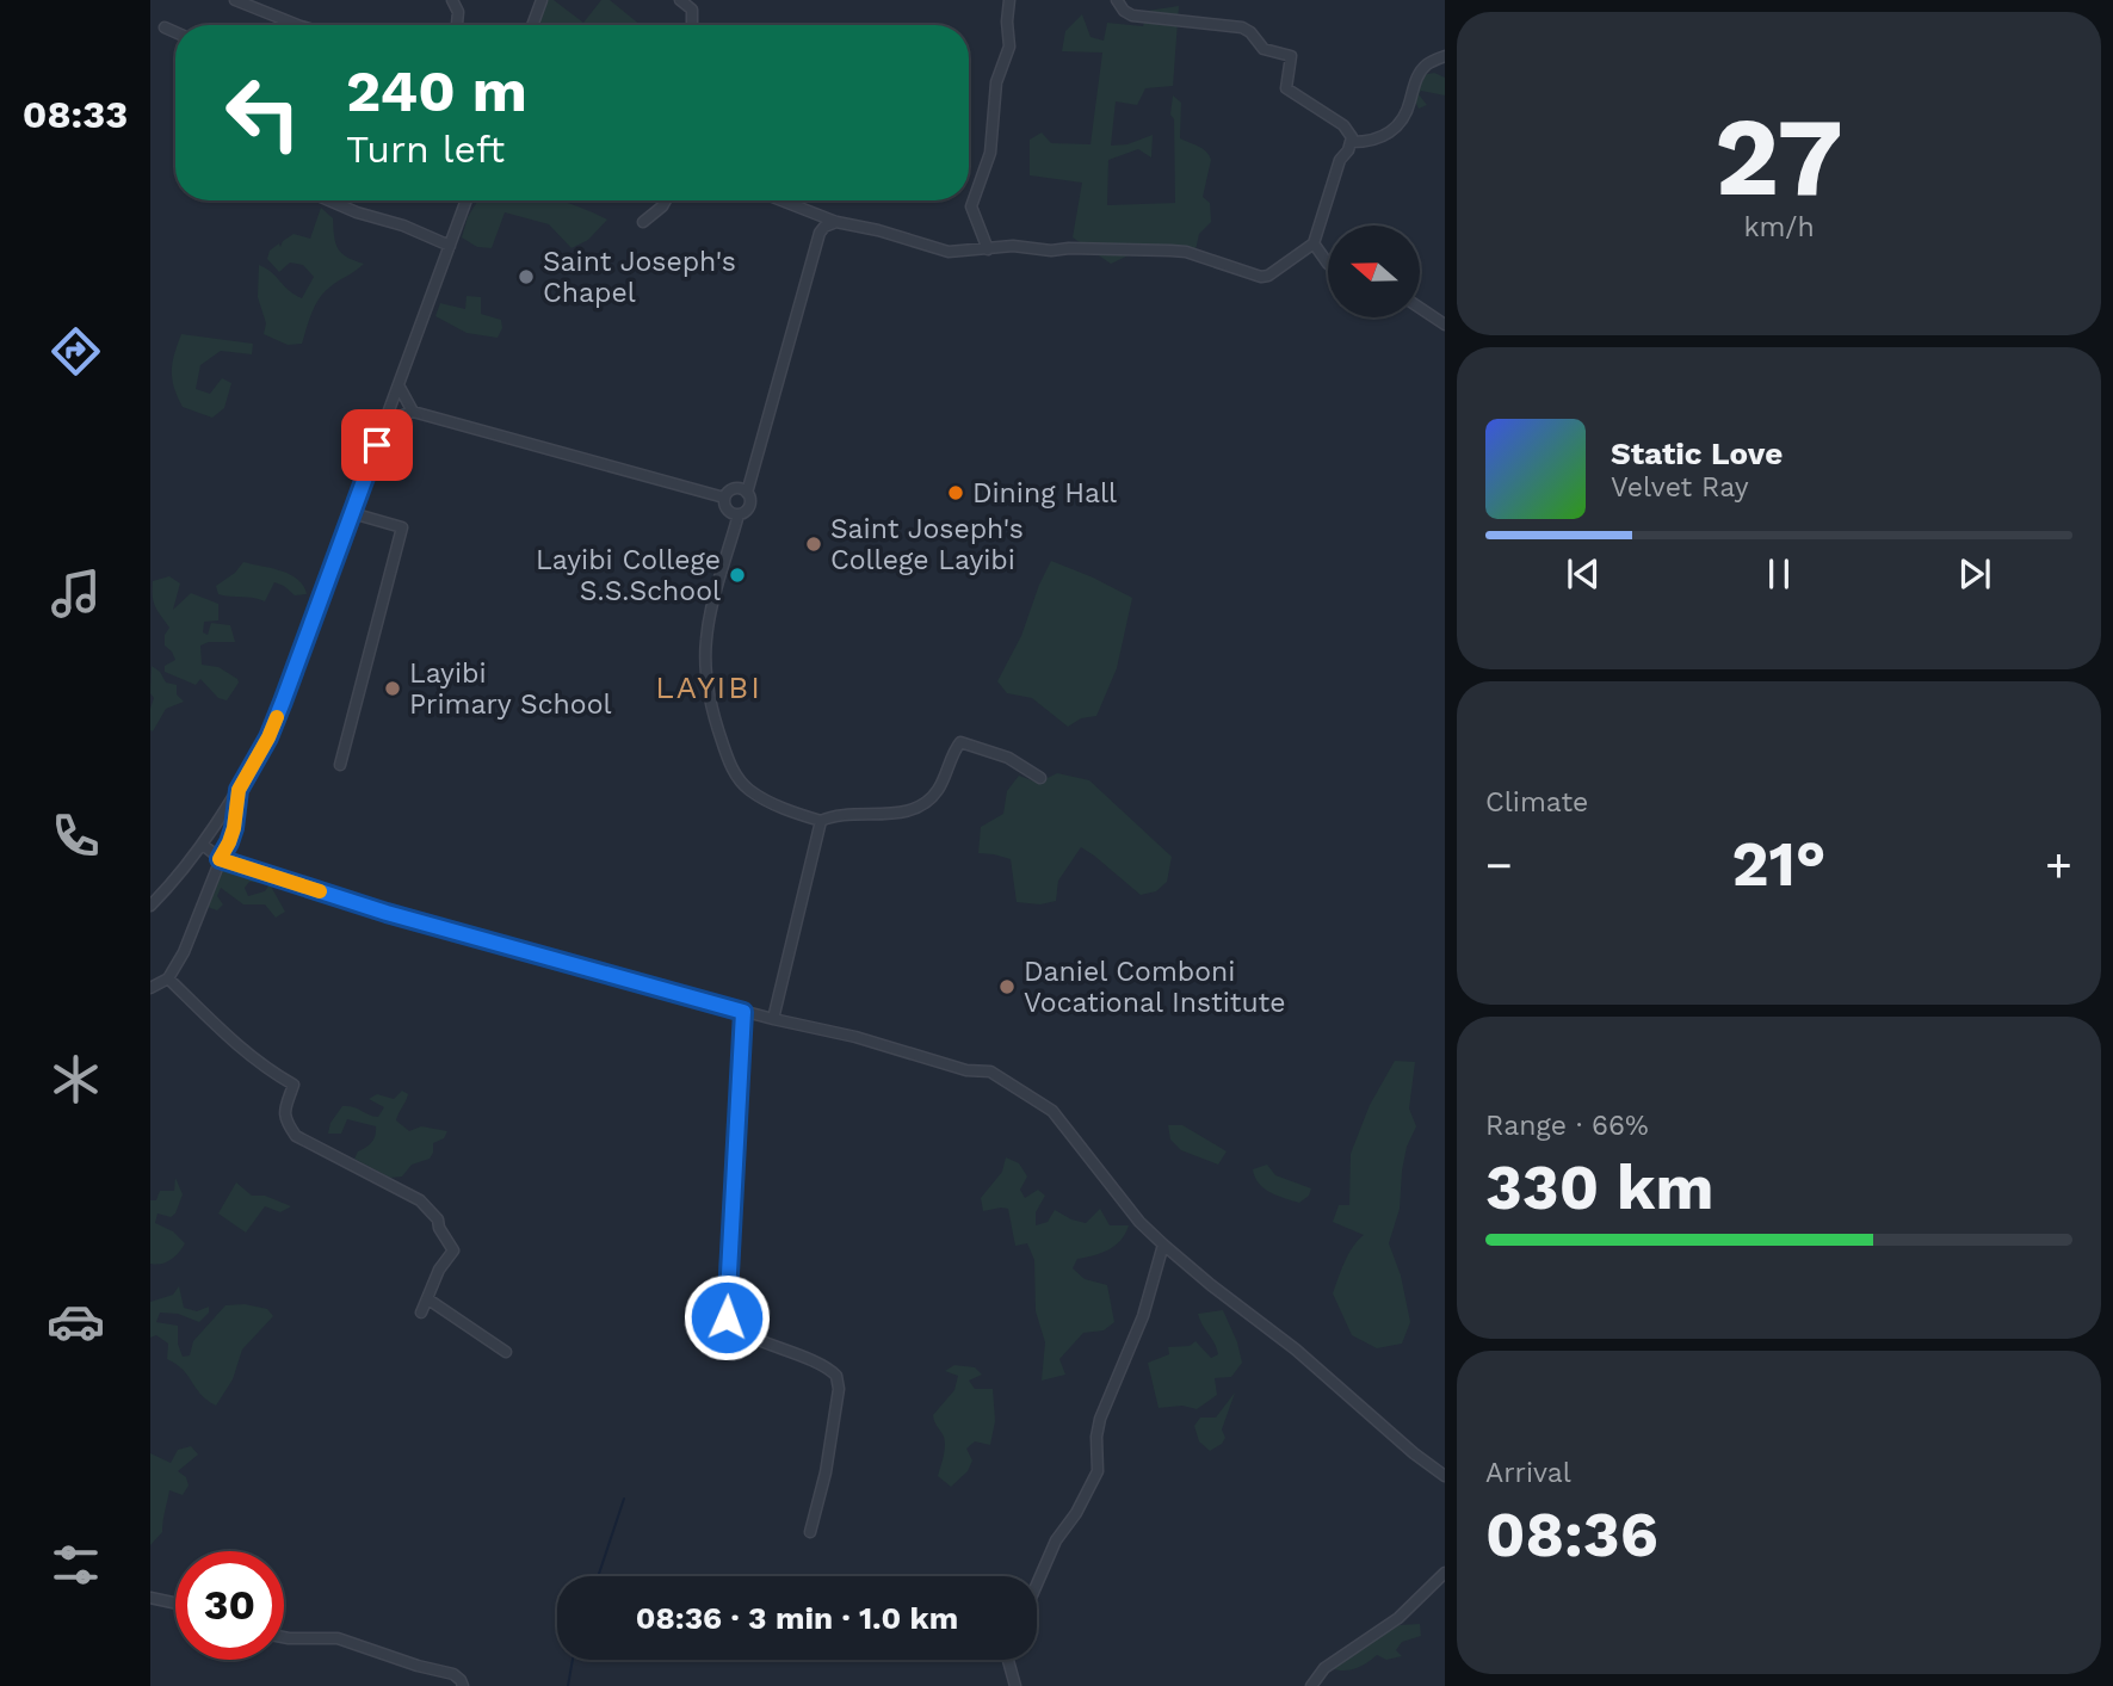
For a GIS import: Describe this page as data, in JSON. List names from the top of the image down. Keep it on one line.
{"districts":["LAYIBI"],"places":["Saint Joseph's Chapel","Dining Hall","Saint Joseph's College Layibi","Layibi College S.S.School","Layibi Primary School","Daniel Comboni Vocational Institute"],"north":"left","page":{"tabs":"08:33","tile":[["27","km/h"],"Climate",["Range · 66%","330 km"],["Arrival","08:36"]],"turn":["240 m","Turn left"],"song":["Static Love","Velvet Ray"],"heat":["−","21°","+"],"limit":"30","trip":"08:36 · 3 min · 1.0 km"}}
